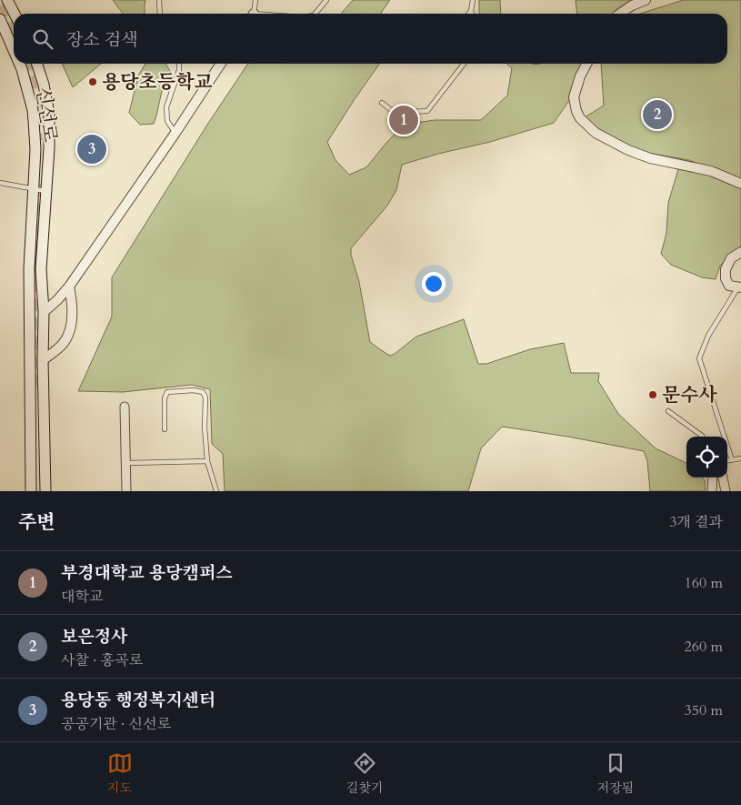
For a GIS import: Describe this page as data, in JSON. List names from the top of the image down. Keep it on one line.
{"streets":{"main road":["신선로"]},"places":["용당초등학교","문수사"],"page":{"search":"장소 검색","pins":["2","1","3"],"heading":["주변","3개 결과"],"list":[{"mark":"1","name":"부경대학교 용당캠퍼스","note":"대학교","value":"160 m"},{"mark":"2","name":"보은정사","note":"사찰 · 홍곡로","value":"260 m"},{"mark":"3","name":"용당동 행정복지센터","note":"공공기관 · 신선로","value":"350 m"}],"nav":["지도","길찾기","저장됨"]}}
